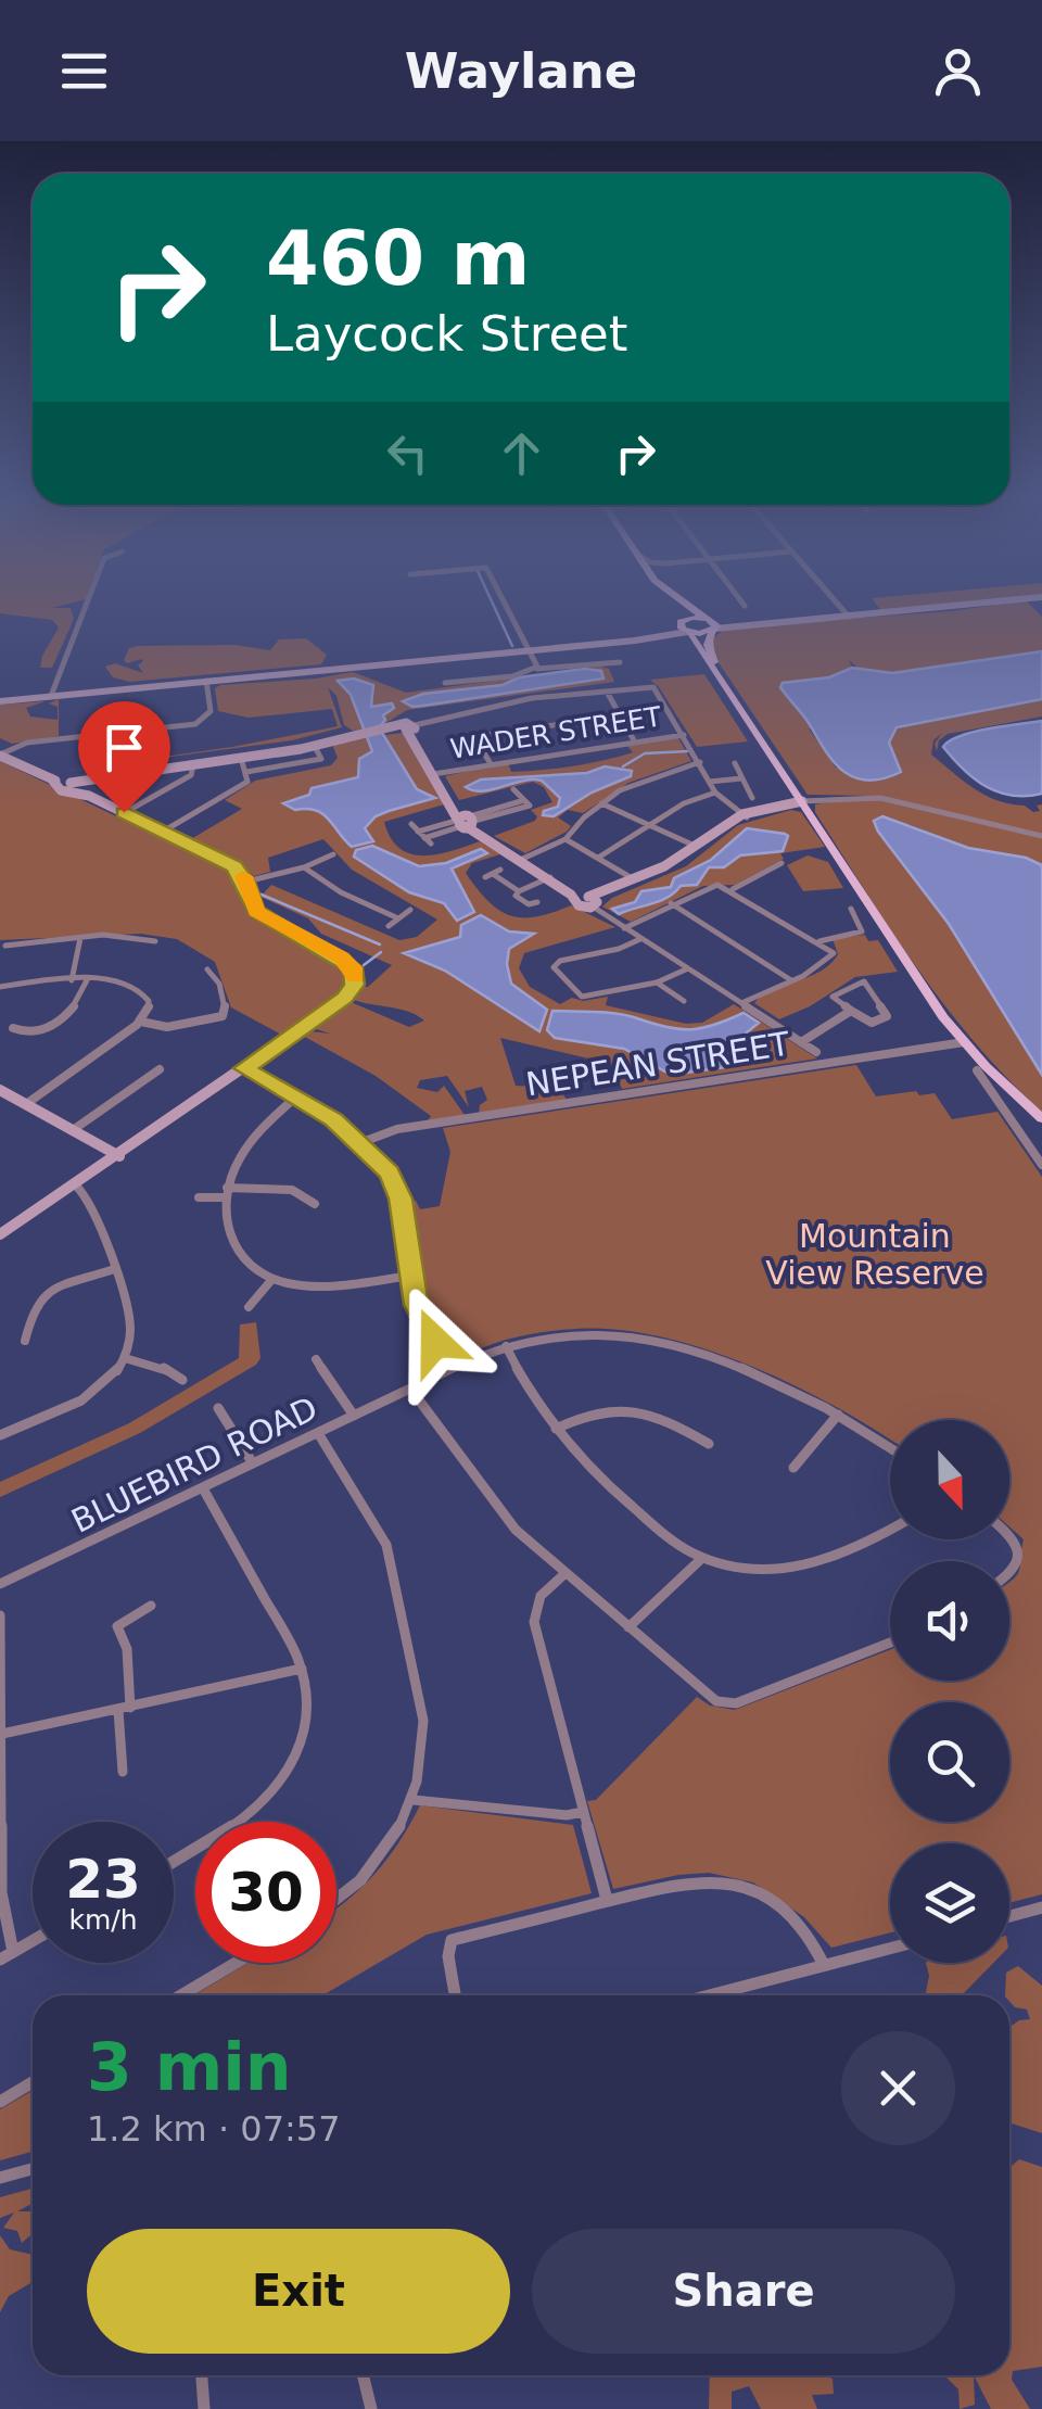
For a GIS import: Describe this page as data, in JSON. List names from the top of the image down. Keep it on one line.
{"streets":{"street":["WADER STREET","NEPEAN STREET","BLUEBIRD ROAD"]},"parks":["Mountain View Reserve"],"north":"bottom","page":{"header":"Waylane","turn":["460 m","Laycock Street"],"speed":"23 km/h","limit":"30","heading":["3 min","1.2 km · 07:57"],"buttons":["Exit","Share"]}}
